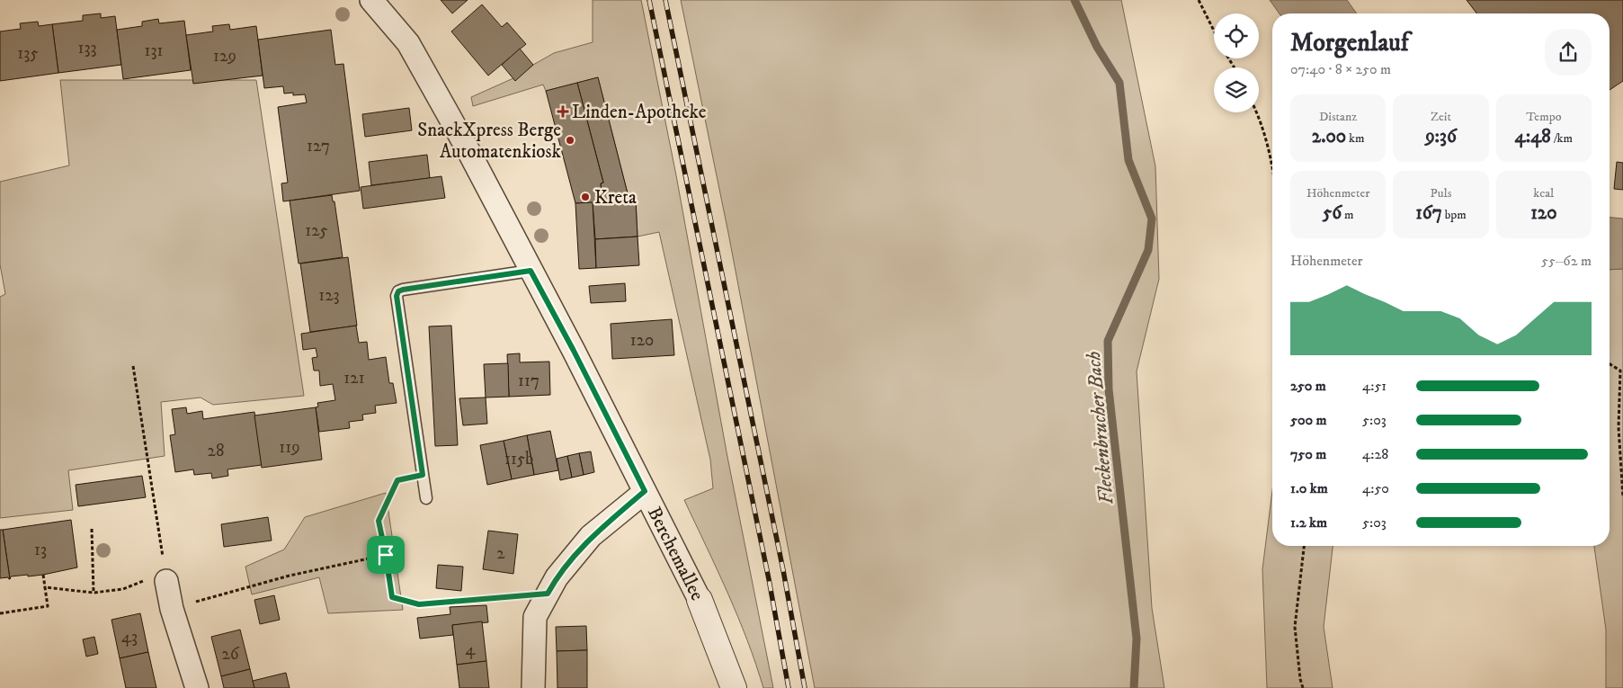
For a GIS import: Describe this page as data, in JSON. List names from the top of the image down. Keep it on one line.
{"streets":{"street":["Berchemallee"]},"water":["Fleckenbrucher Bach"],"places":{"health":["Linden-Apotheke"],"other":["SnackXpress Berge Automatenkiosk","Kreta"]},"house_numbers":["133","131","135","129","127","125","123","120","121","117","119","28","115b","13","2","43","4","26"],"page":{"heading":["Morgenlauf","07:40 · 8 × 250 m"],"stats":[["Distanz","2.00 km"],["Zeit","9:36"],["Tempo","4:48 /km"],["Höhenmeter","56 m"],["Puls","167 bpm"],["kcal","120"]],"chart":["Höhenmeter","55–62 m"],"list":[{"name":"250 m","note":"4:51"},{"name":"500 m","note":"5:03"},{"name":"750 m","note":"4:28"},{"name":"1.0 km","note":"4:50"},{"name":"1.2 km","note":"5:03"}]}}
